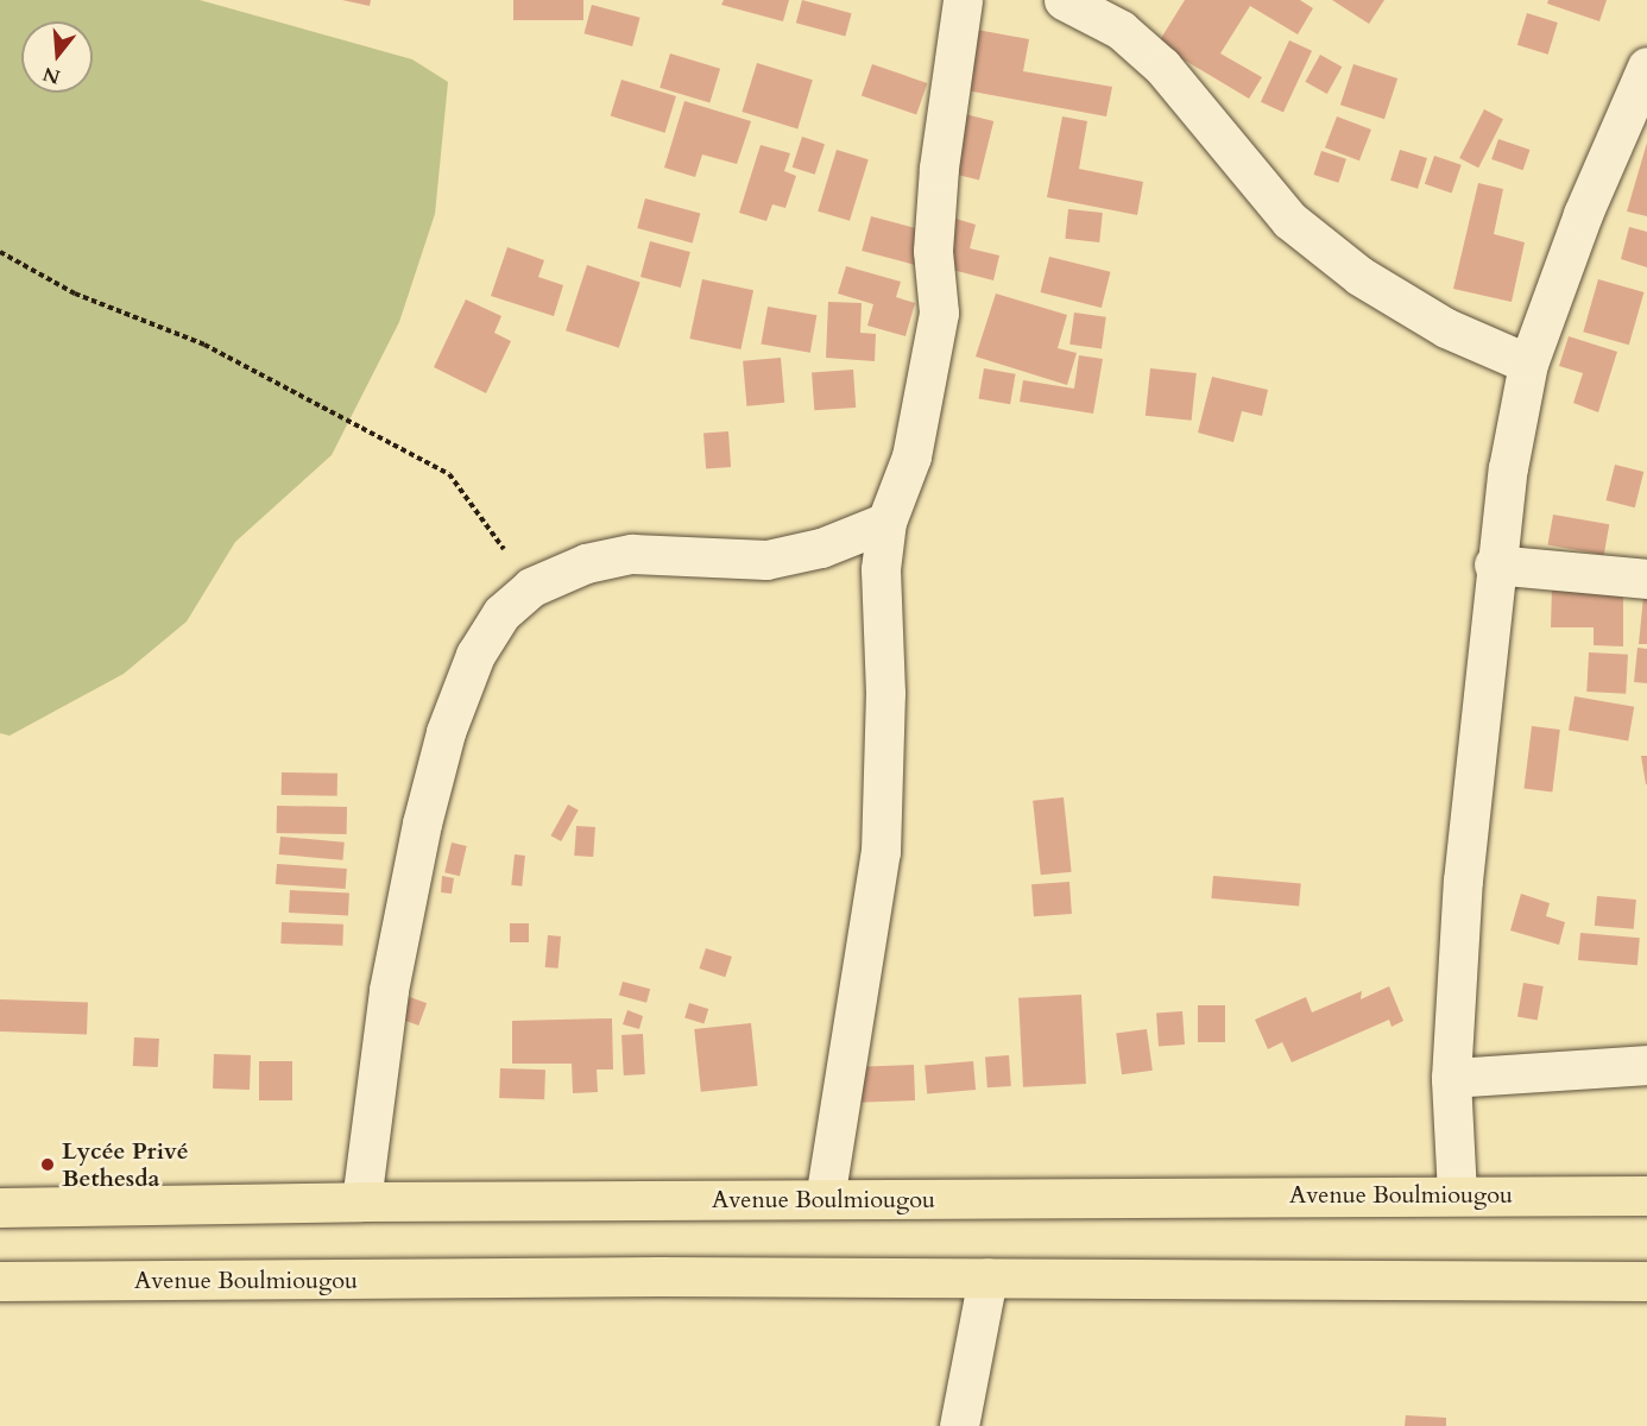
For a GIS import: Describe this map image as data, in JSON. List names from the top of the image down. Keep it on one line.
{"streets":{"highway":["Avenue Boulmiougou"]},"places":["Lycée Privé Bethesda"],"north":"bottom"}
